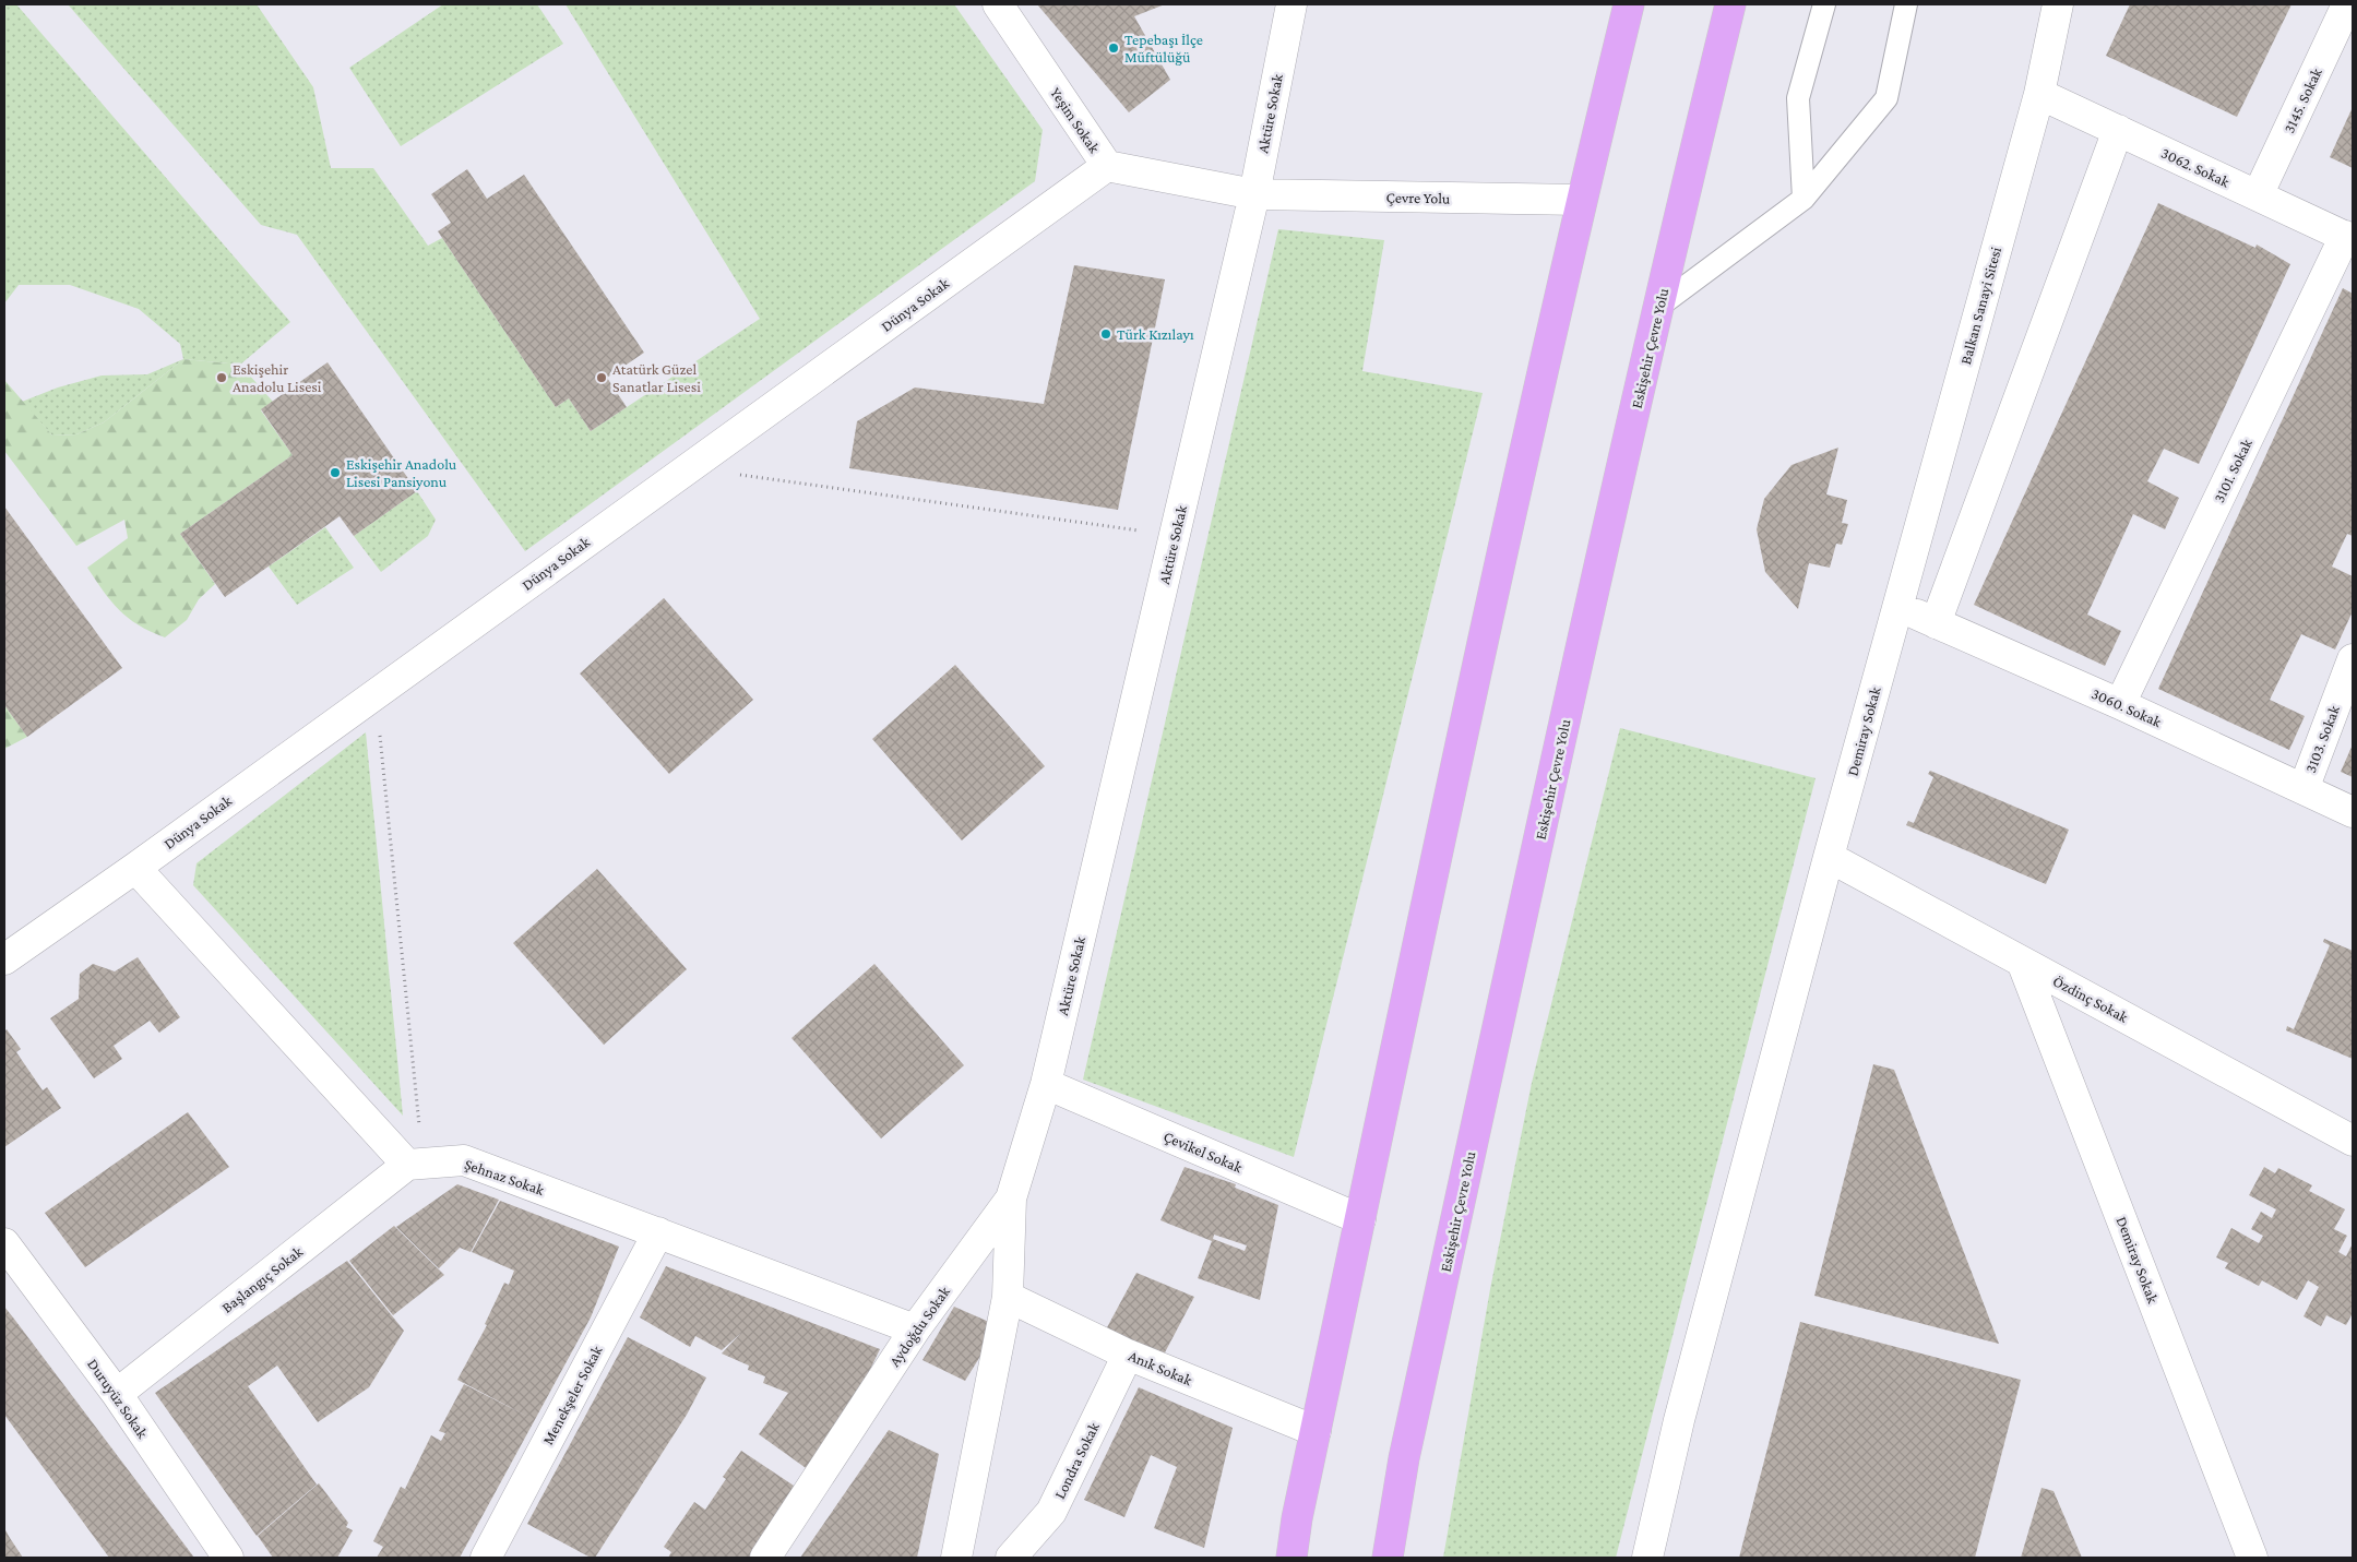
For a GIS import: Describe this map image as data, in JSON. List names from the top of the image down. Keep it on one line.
{"streets":{"highway":["Eskişehir Çevre Yolu"],"street":["3145. Sokak","Aktüre Sokak","Yeşim Sokak","3062. Sokak","Çevre Yolu","Dünya Sokak","Balkan Sanayi Sitesi","3101. Sokak","3060. Sokak","Demiray Sokak","3103. Sokak","Özdinç Sokak","Çevikel Sokak","Şehnaz Sokak","Başlangıç Sokak","Aydoğdu Sokak","Anık Sokak","Menekşeler Sokak","Duruyüz Sokak","Londra Sokak"]},"crossings":[["3145. Sokak","3062. Sokak"],["Aktüre Sokak","Yeşim Sokak"],["Aktüre Sokak","Çevre Yolu"],["Aktüre Sokak","Çevikel Sokak"],["Aktüre Sokak","Aydoğdu Sokak"],["Yeşim Sokak","Çevre Yolu"],["Yeşim Sokak","Dünya Sokak"],["3062. Sokak","Balkan Sanayi Sitesi"],["3062. Sokak","3101. Sokak"],["Balkan Sanayi Sitesi","3060. Sokak"],["Balkan Sanayi Sitesi","Demiray Sokak"],["3101. Sokak","3060. Sokak"],["3060. Sokak","Demiray Sokak"],["3060. Sokak","3103. Sokak"],["Demiray Sokak","Özdinç Sokak"],["Çevikel Sokak","Aydoğdu Sokak"],["Şehnaz Sokak","Başlangıç Sokak"],["Şehnaz Sokak","Aydoğdu Sokak"],["Şehnaz Sokak","Menekşeler Sokak"],["Başlangıç Sokak","Duruyüz Sokak"],["Anık Sokak","Londra Sokak"]],"places":["Tepebaşı İlçe Müftülüğü","Türk Kızılayı","Eskişehir Anadolu Lisesi","Atatürk Güzel Sanatlar Lisesi","Eskişehir Anadolu Lisesi Pansiyonu"]}
